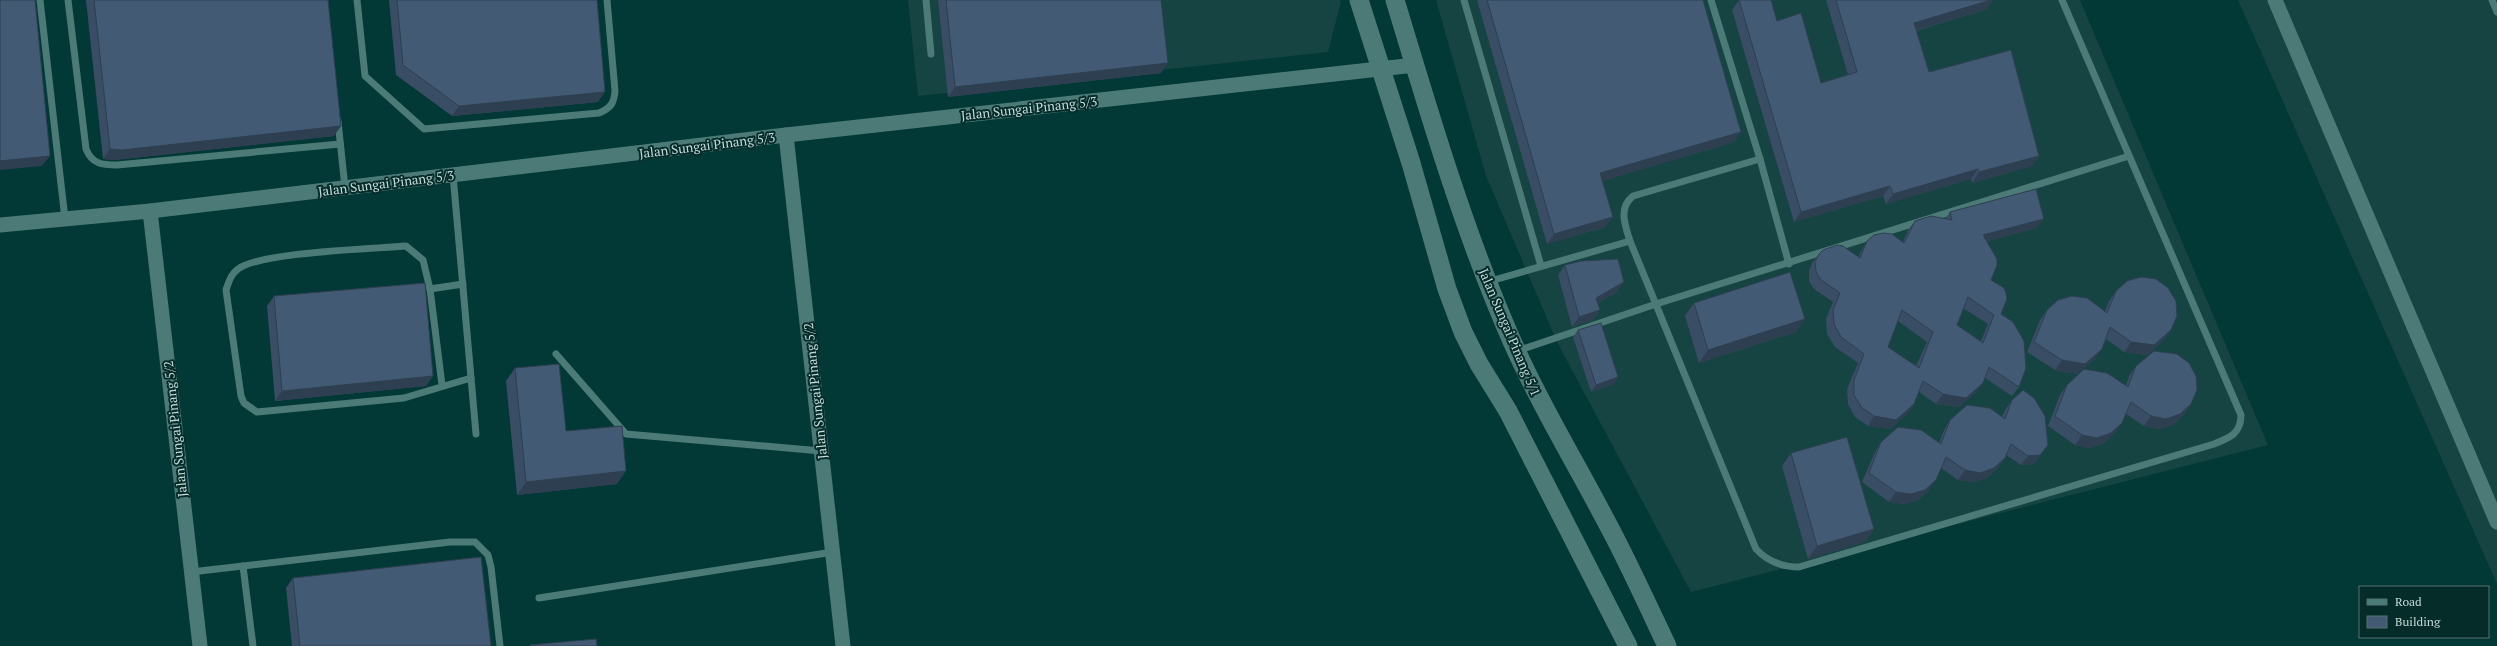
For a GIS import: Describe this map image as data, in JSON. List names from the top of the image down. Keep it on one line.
{"streets":{"street":["Jalan Sungai Pinang 5/3","Jalan Sungai Pinang 5/1","Jalan Sungai Pinang 5/2"]},"crossings":[["Jalan Sungai Pinang 5/3","Jalan Sungai Pinang 5/1"],["Jalan Sungai Pinang 5/3","Jalan Sungai Pinang 5/2"]],"legend":["Road","Building"]}
